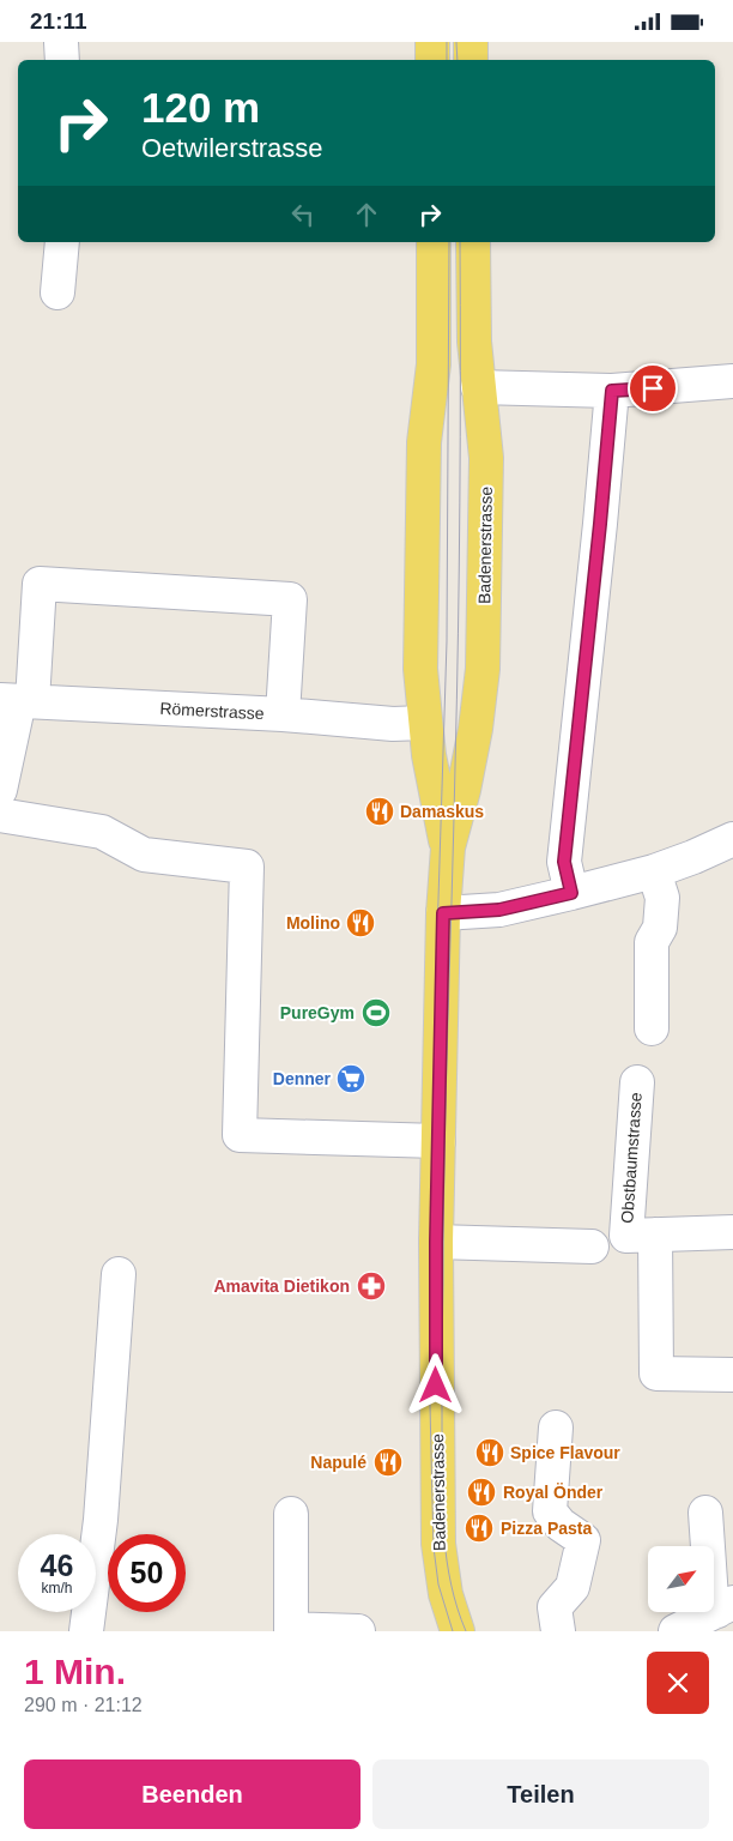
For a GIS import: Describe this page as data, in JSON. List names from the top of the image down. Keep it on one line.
{"streets":{"main road":["Badenerstrasse"],"street":["Römerstrasse","Obstbaumstrasse"]},"crossings":[["Badenerstrasse","Römerstrasse"]],"places":{"restaurant":["Damaskus","Molino","Spice Flavour","Napulé","Royal Önder","Pizza Pasta"],"sports":["PureGym"],"supermarket":["Denner"],"pharmacy":["Amavita Dietikon"]},"north":"top right","page":{"status":"21:11","turn":["120 m","Oetwilerstrasse"],"speed":"46 km/h","limit":"50","heading":["1 Min.","290 m · 21:12"],"buttons":["Beenden","Teilen"]}}
